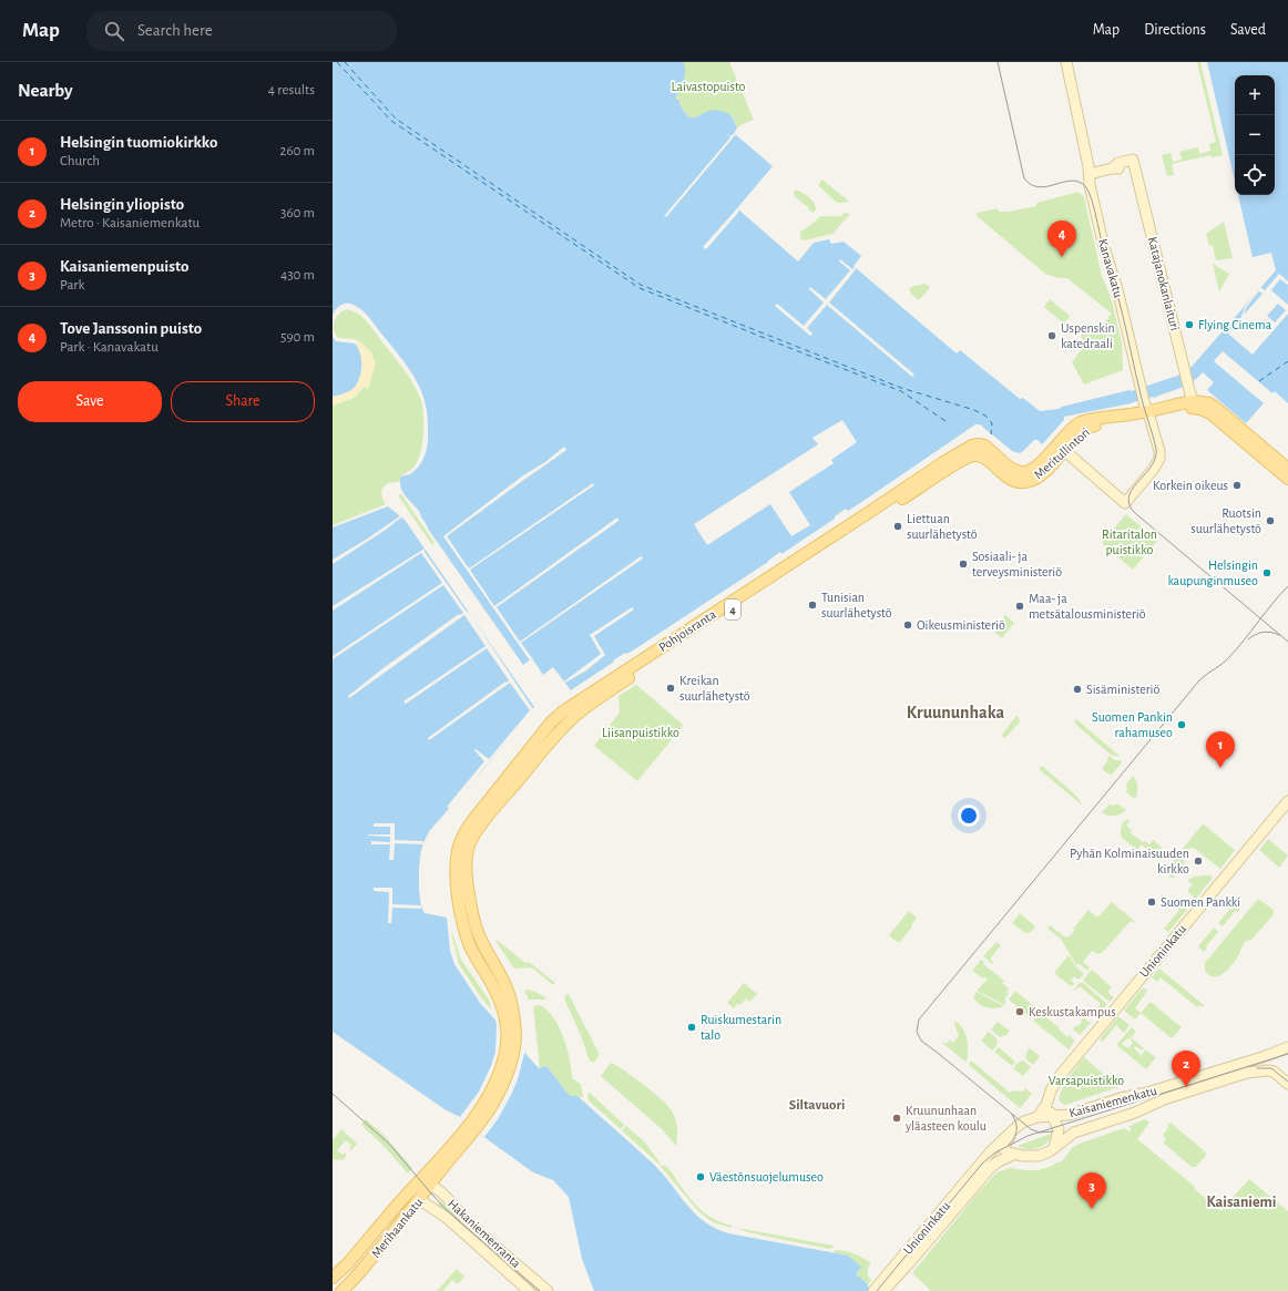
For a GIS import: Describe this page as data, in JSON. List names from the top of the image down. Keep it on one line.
{"streets":{"main road":["Kanavakatu","Katajanokanlaituri","Meritullintori","4","Pohjoisranta","Unioninkatu","Kaisaniemenkatu","Merihaankatu","Hakaniemenranta"]},"crossings":[["Kanavakatu","Katajanokanlaituri"],["Kanavakatu","Meritullintori"],["Katajanokanlaituri","Meritullintori"],["Meritullintori","Pohjoisranta"],["Unioninkatu","Kaisaniemenkatu"],["Merihaankatu","Hakaniemenranta"]],"districts":["Kruununhaka","Siltavuori","Kaisaniemi"],"parks":["Laivastopuisto","Ritaritalon puistikko","Liisanpuistikko","Varsapuistikko"],"places":["Flying Cinema","Uspenskin katedraali","Korkein oikeus","Ruotsin suurlähetystö","Liettuan suurlähetystö","Sosiaali- ja terveysministeriö","Helsingin kaupunginmuseo","Tunisian suurlähetystö","Maa- ja metsätalousministeriö","Oikeusministeriö","Kreikan suurlähetystö","Sisäministeriö","Suomen Pankin rahamuseo","Pyhän Kolminaisuuden kirkko","Suomen Pankki","Keskustakampus","Ruiskumestarin talo","Kruununhaan yläasteen koulu","Väestönsuojelumuseo"],"page":{"header":"Map","search":"Search here","nav":["Map","Directions","Saved"],"heading":["Nearby","4 results"],"map_buttons":["+","−"],"list":[{"mark":"1","name":"Helsingin tuomiokirkko","note":"Church","value":"260 m"},{"mark":"2","name":"Helsingin yliopisto","note":"Metro · Kaisaniemenkatu","value":"360 m"},{"mark":"3","name":"Kaisaniemenpuisto","note":"Park","value":"430 m"},{"mark":"4","name":"Tove Janssonin puisto","note":"Park · Kanavakatu","value":"590 m"}],"pins":["4","1","2","3"],"buttons":["Save","Share"]}}
